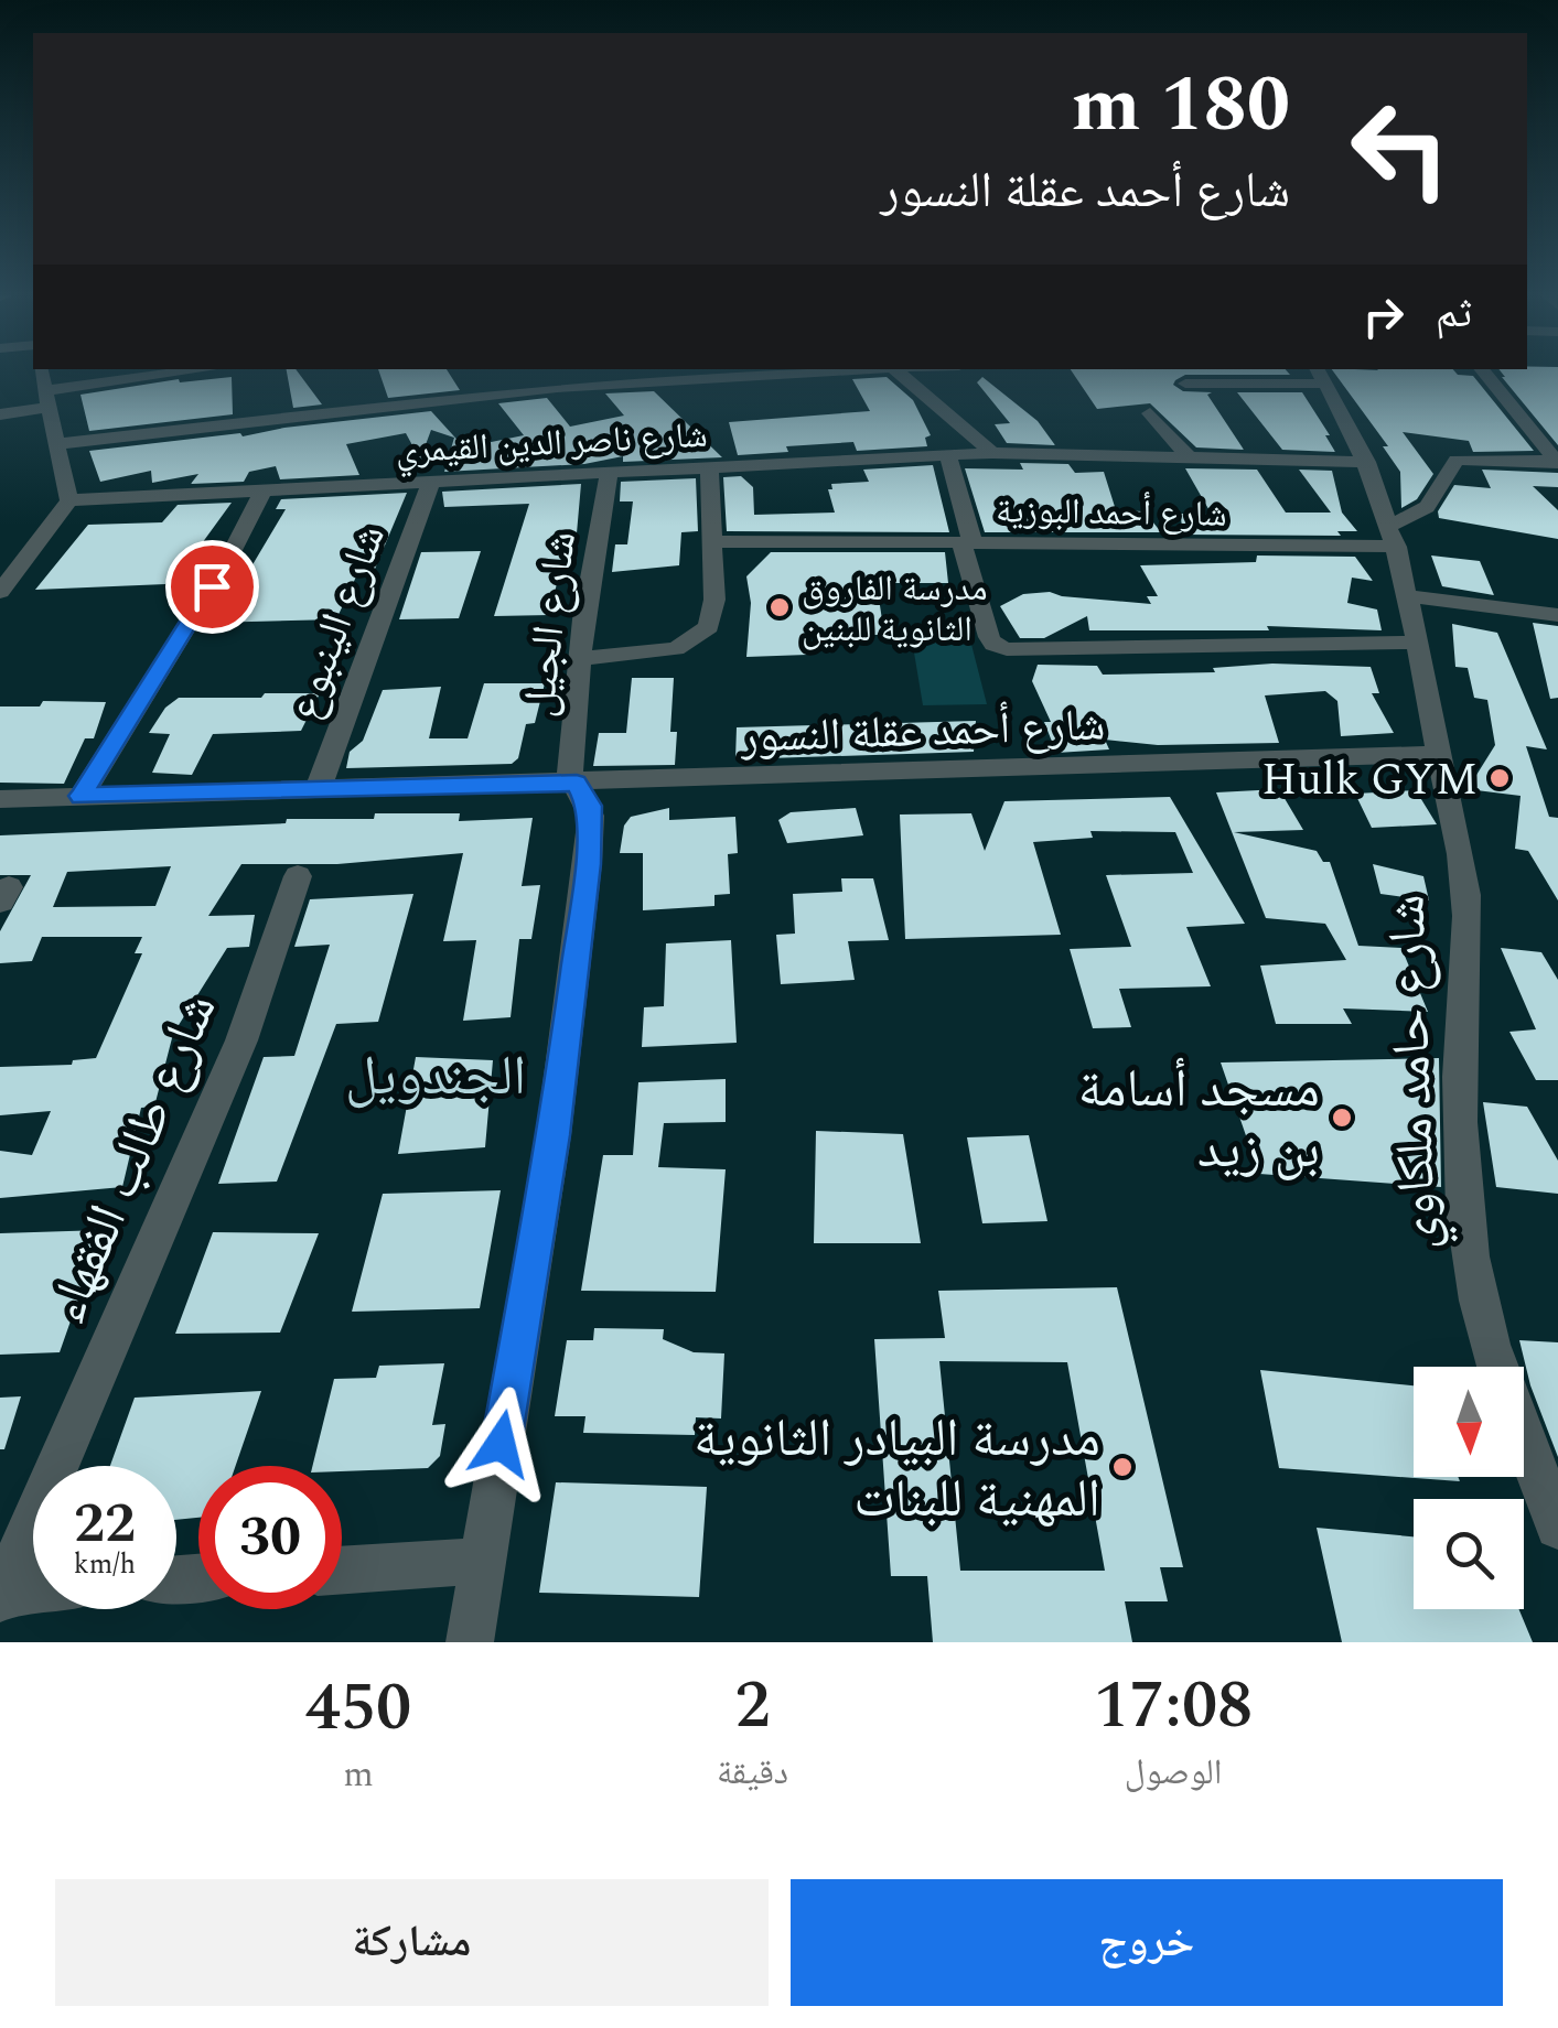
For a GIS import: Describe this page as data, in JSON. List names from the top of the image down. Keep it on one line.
{"streets":{"street":["شارع ناصر الدين القيمري","شارع أحمد البوزية","شارع الينبوع","شارع الجيل","شارع أحمد عقلة النسور","شارع حامد ملكاوي","شارع طالب الفقهاء"]},"crossings":[["شارع ناصر الدين القيمري","شارع الينبوع"],["شارع ناصر الدين القيمري","شارع الجيل"],["شارع الينبوع","شارع أحمد عقلة النسور"],["شارع الجيل","شارع أحمد عقلة النسور"],["شارع أحمد عقلة النسور","شارع حامد ملكاوي"]],"districts":["الجندويل"],"places":["مدرسة الفاروق الثانوية للبنين","Hulk GYM","مسجد أسامة بن زيد","مدرسة البيادر الثانوية المهنية للبنات"],"north":"bottom","page":{"turn":["180 m","شارع أحمد عقلة النسور"],"then":"ثم","speed":"22 km/h","limit":"30","eta":["17:08","الوصول","2","دقيقة","450","m"],"buttons":["خروج","مشاركة"]}}
